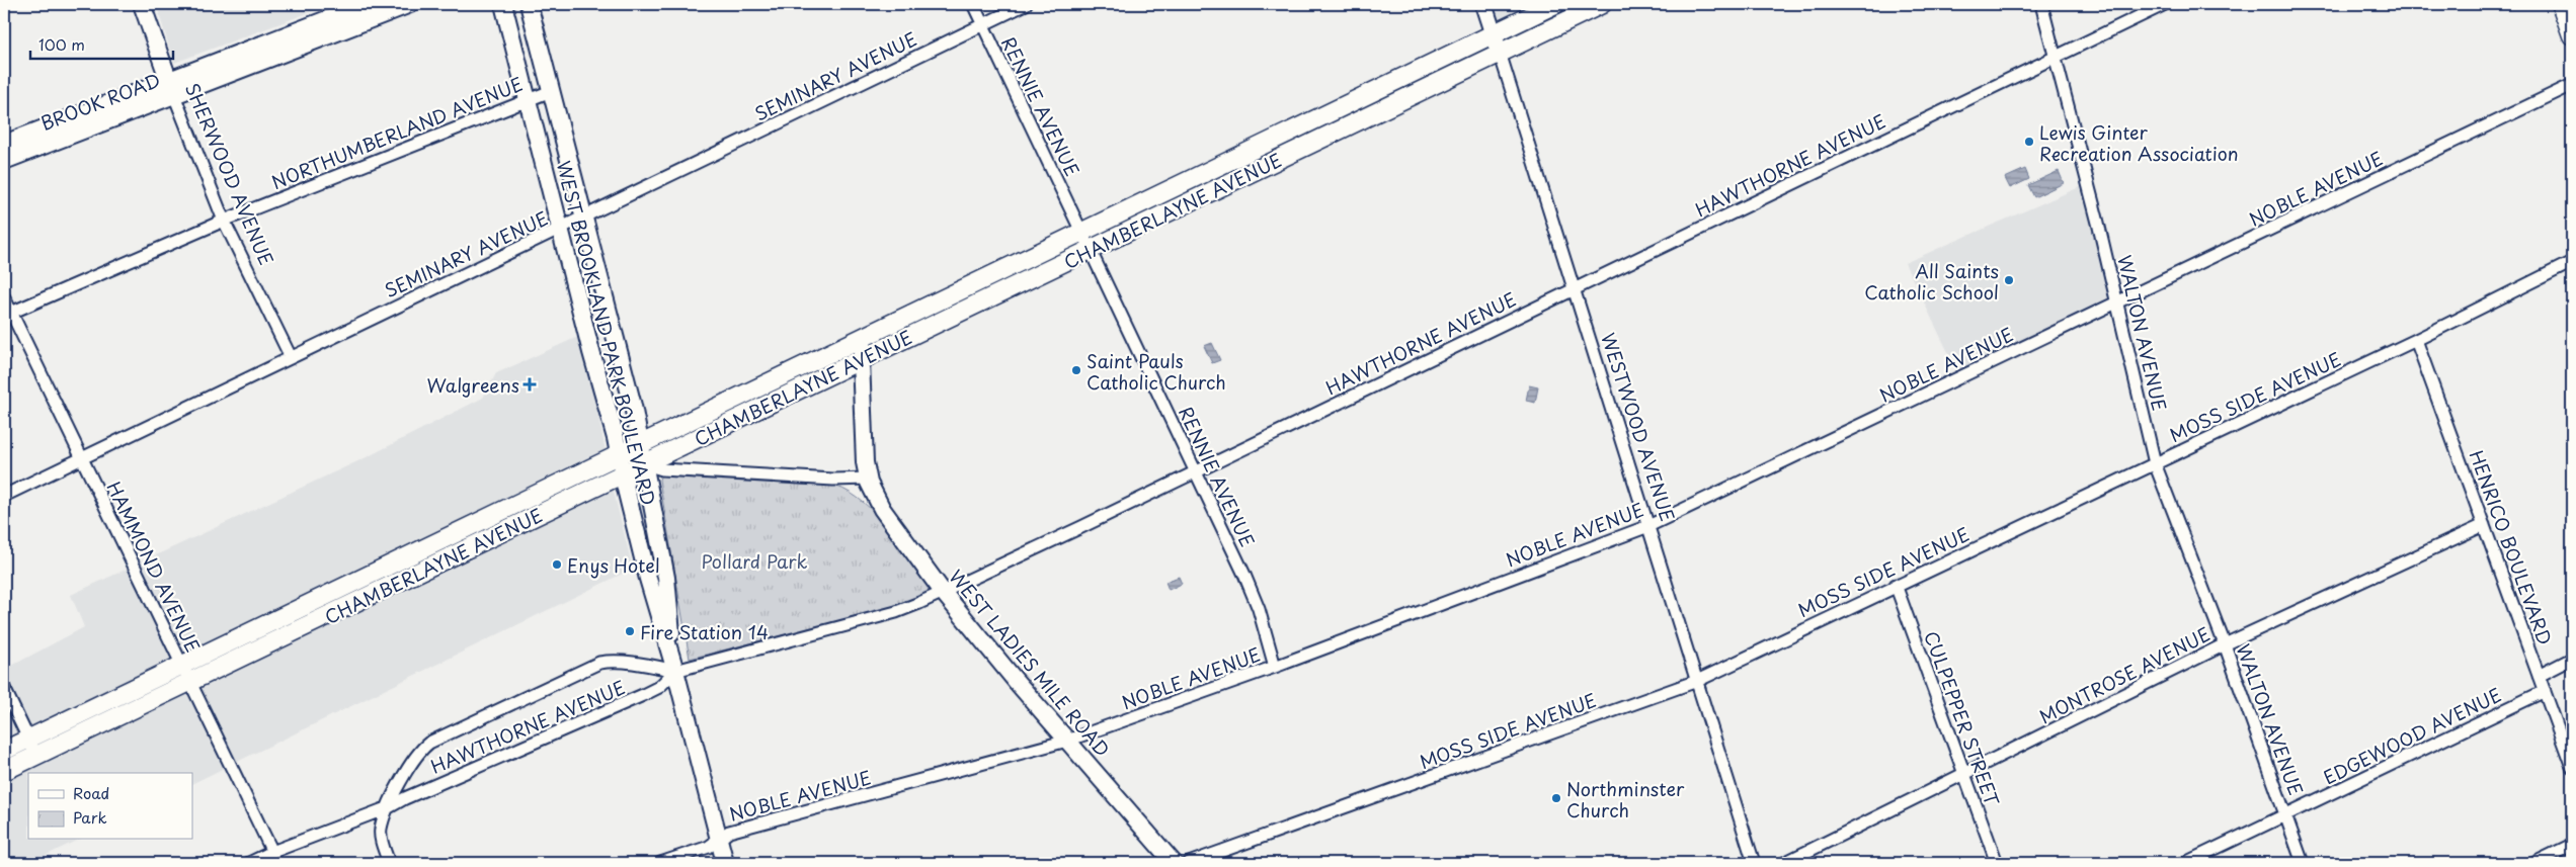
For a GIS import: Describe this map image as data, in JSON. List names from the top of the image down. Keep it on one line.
{"streets":{"main road":["BROOK ROAD","SHERWOOD AVENUE","CHAMBERLAYNE AVENUE","WEST BROOKLAND PARK BOULEVARD","WESTWOOD AVENUE","WEST LADIES MILE ROAD"],"street":["SEMINARY AVENUE","RENNIE AVENUE","NORTHUMBERLAND AVENUE","HAWTHORNE AVENUE","NOBLE AVENUE","WALTON AVENUE","MOSS SIDE AVENUE","HENRICO BOULEVARD","HAMMOND AVENUE","MONTROSE AVENUE","CULPEPPER STREET","EDGEWOOD AVENUE"]},"crossings":[["SEMINARY AVENUE","RENNIE AVENUE"],["SEMINARY AVENUE","SHERWOOD AVENUE"],["SEMINARY AVENUE","WEST BROOKLAND PARK BOULEVARD"],["SEMINARY AVENUE","HAMMOND AVENUE"],["BROOK ROAD","SHERWOOD AVENUE"],["RENNIE AVENUE","HAWTHORNE AVENUE"],["RENNIE AVENUE","NOBLE AVENUE"],["RENNIE AVENUE","CHAMBERLAYNE AVENUE"],["NORTHUMBERLAND AVENUE","SHERWOOD AVENUE"],["NORTHUMBERLAND AVENUE","WEST BROOKLAND PARK BOULEVARD"],["NORTHUMBERLAND AVENUE","HAMMOND AVENUE"],["HAWTHORNE AVENUE","WEST BROOKLAND PARK BOULEVARD"],["HAWTHORNE AVENUE","WALTON AVENUE"],["HAWTHORNE AVENUE","WESTWOOD AVENUE"],["HAWTHORNE AVENUE","HAMMOND AVENUE"],["HAWTHORNE AVENUE","WEST LADIES MILE ROAD"],["NOBLE AVENUE","WEST BROOKLAND PARK BOULEVARD"],["NOBLE AVENUE","WALTON AVENUE"],["NOBLE AVENUE","WESTWOOD AVENUE"],["NOBLE AVENUE","WEST LADIES MILE ROAD"],["CHAMBERLAYNE AVENUE","WEST BROOKLAND PARK BOULEVARD"],["CHAMBERLAYNE AVENUE","WESTWOOD AVENUE"],["CHAMBERLAYNE AVENUE","HAMMOND AVENUE"],["CHAMBERLAYNE AVENUE","WEST LADIES MILE ROAD"],["WALTON AVENUE","MOSS SIDE AVENUE"],["WALTON AVENUE","MONTROSE AVENUE"],["WALTON AVENUE","EDGEWOOD AVENUE"],["MOSS SIDE AVENUE","WESTWOOD AVENUE"],["MOSS SIDE AVENUE","HENRICO BOULEVARD"],["MOSS SIDE AVENUE","CULPEPPER STREET"],["HENRICO BOULEVARD","MONTROSE AVENUE"],["HENRICO BOULEVARD","EDGEWOOD AVENUE"],["MONTROSE AVENUE","CULPEPPER STREET"]],"parks":["Pollard Park"],"places":{"other":["Lewis Ginter Recreation Association","All Saints Catholic School","Saint Pauls Catholic Church","Enys Hotel","Fire Station 14","Northminster Church"],"health":["Walgreens"]},"legend":["Road","Park"],"scale_bar":"100 m"}
